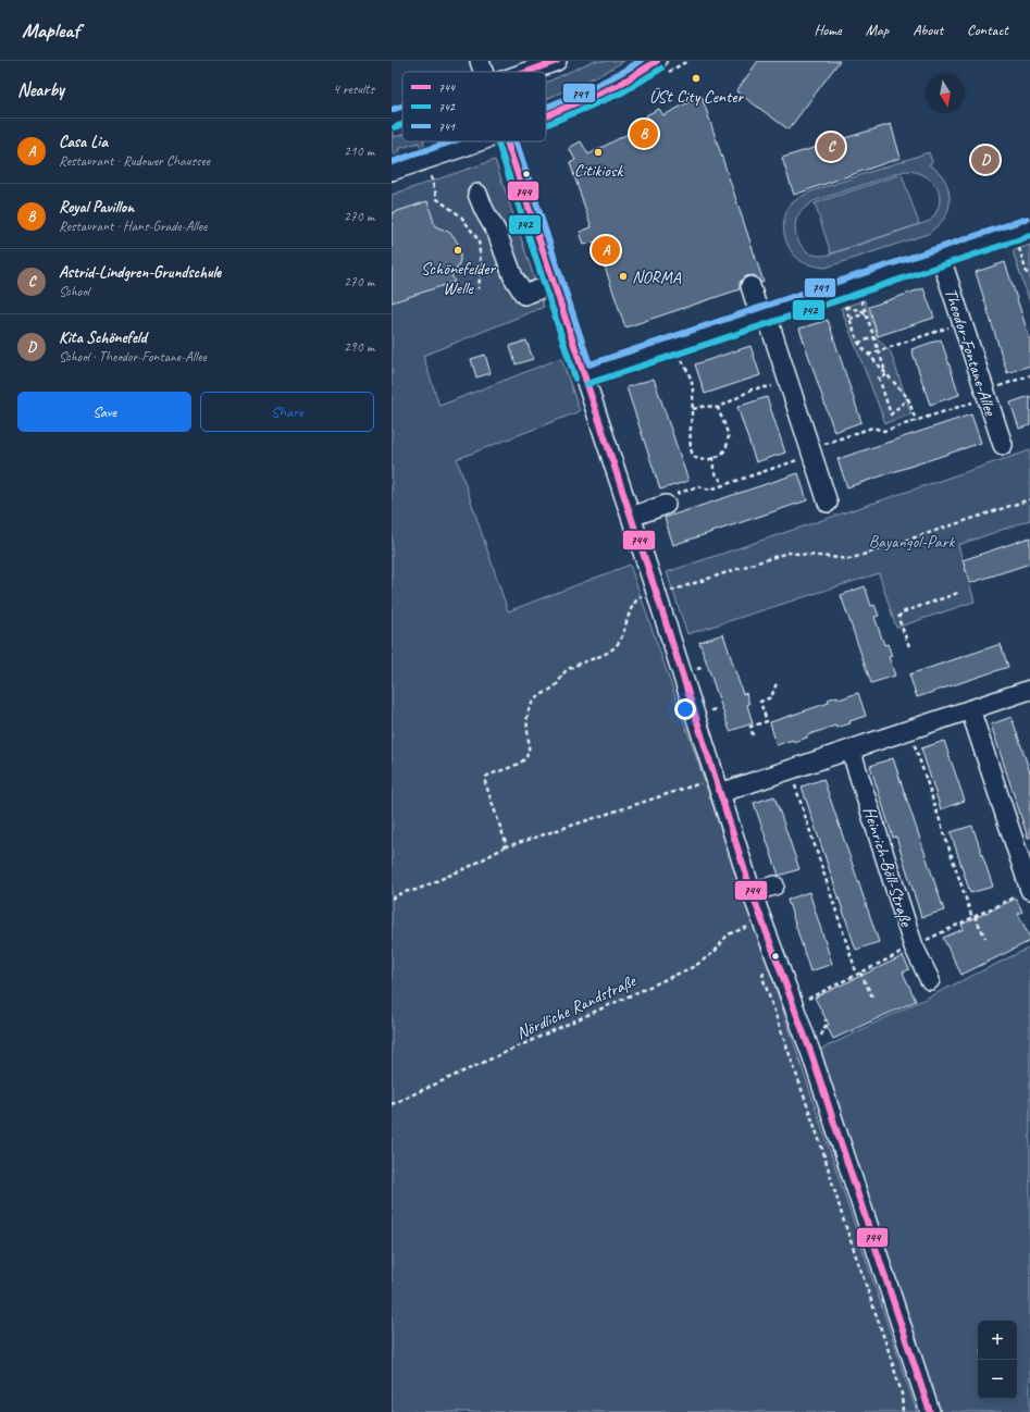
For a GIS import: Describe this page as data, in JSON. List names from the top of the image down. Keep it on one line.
{"streets":{"street":["Theodor-Fontane-Allee","Heinrich-Böll-Straße"],"path":["Nördliche Randstraße"]},"parks":["Bayangol-Park"],"places":["ÜSt City Center","Citikiosk","Schönefelder Welle","NORMA"],"lines":["transit line 744","transit line 741","transit line 742"],"legend":["744","742","741"],"north":"bottom","page":{"header":"Mapleaf","nav":["Home","Map","About","Contact"],"heading":["Nearby","4 results"],"list":[{"mark":"A","name":"Casa Lia","note":"Restaurant · Rudower Chaussee","value":"210 m"},{"mark":"B","name":"Royal Pavillon","note":"Restaurant · Hans-Grade-Allee","value":"270 m"},{"mark":"C","name":"Astrid-Lindgren-Grundschule","note":"School","value":"270 m"},{"mark":"D","name":"Kita Schönefeld","note":"School · Theodor-Fontane-Allee","value":"290 m"}],"pins":["B","C","D","A"],"buttons":["Save","Share"],"map_buttons":["+","−"]}}
